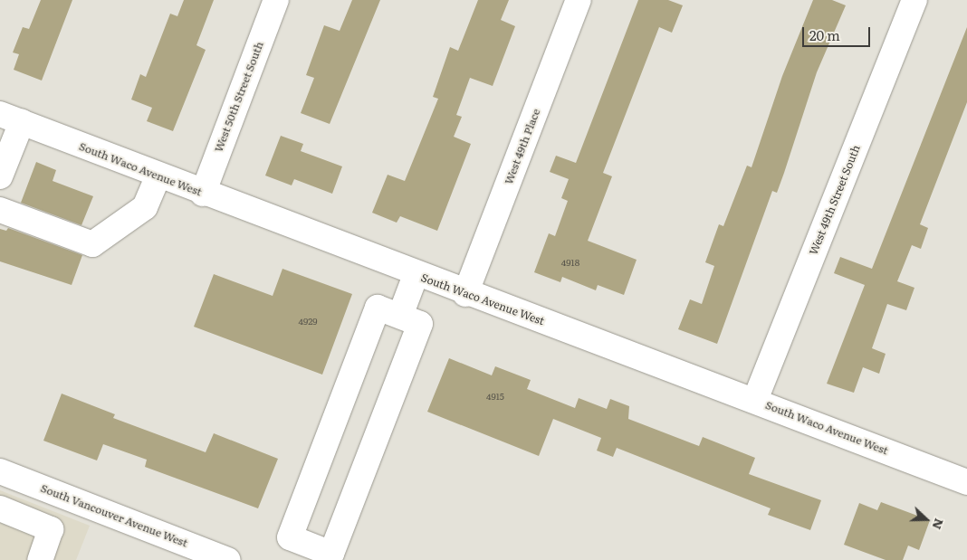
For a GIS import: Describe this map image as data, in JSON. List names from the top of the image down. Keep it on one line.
{"streets":{"street":["West 50th Street South","West 49th Place","South Waco Avenue West","West 49th Street South","South Vancouver Avenue West"]},"crossings":[["West 50th Street South","South Waco Avenue West"],["West 49th Place","South Waco Avenue West"],["South Waco Avenue West","West 49th Street South"]],"house_numbers":["4918","4929","4915"],"scale_bar":"20 m","north":"right"}
